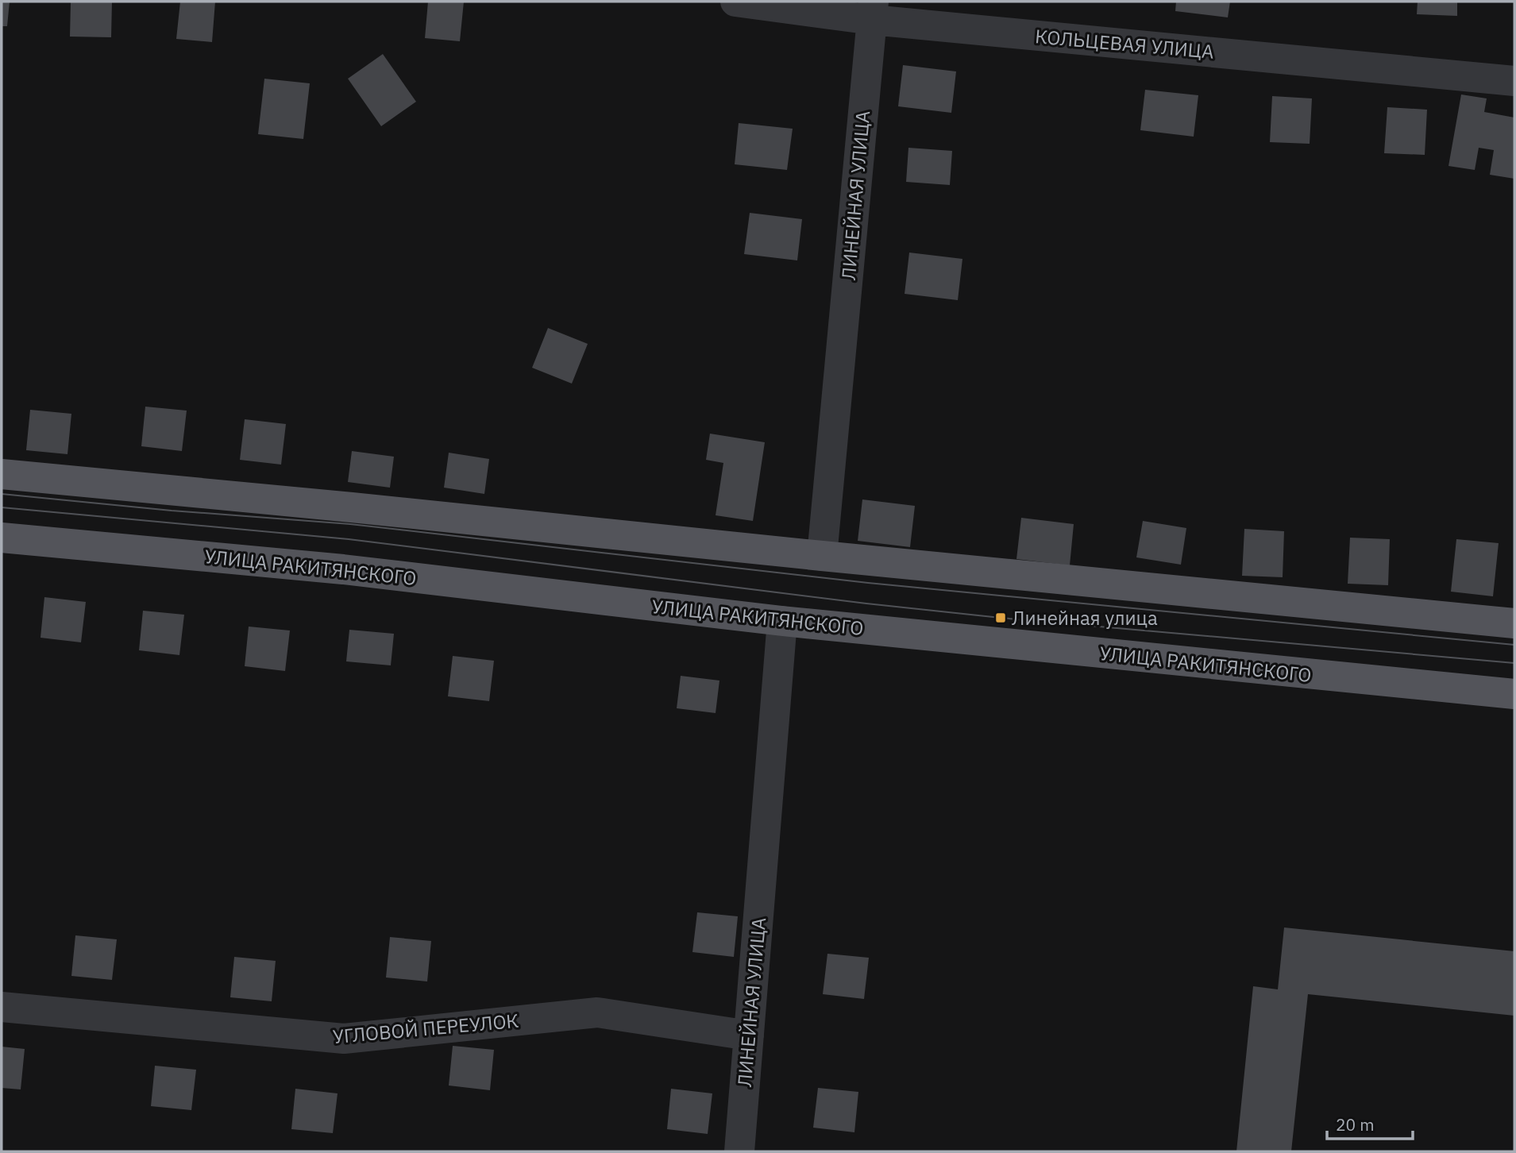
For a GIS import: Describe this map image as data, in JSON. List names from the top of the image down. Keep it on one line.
{"streets":{"main road":["УЛИЦА РАКИТЯНСКОГО"],"lane":["КОЛЬЦЕВАЯ УЛИЦА","ЛИНЕЙНАЯ УЛИЦА","УГЛОВОЙ ПЕРЕУЛОК"]},"crossings":[["КОЛЬЦЕВАЯ УЛИЦА","ЛИНЕЙНАЯ УЛИЦА"],["ЛИНЕЙНАЯ УЛИЦА","УЛИЦА РАКИТЯНСКОГО"],["ЛИНЕЙНАЯ УЛИЦА","УГЛОВОЙ ПЕРЕУЛОК"]],"places":{"transit":["Линейная улица"]},"scale_bar":"20 m"}
